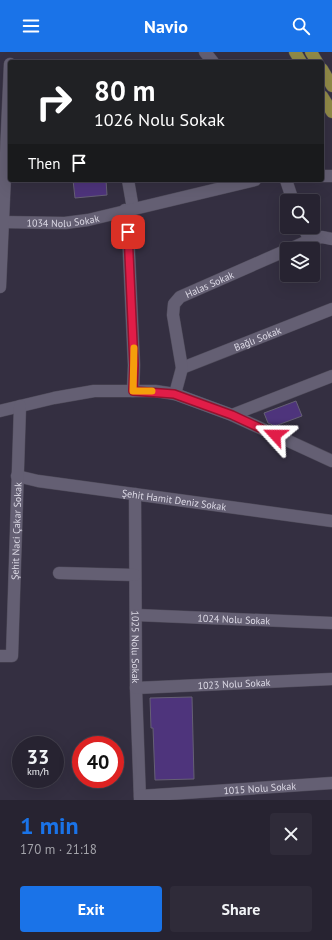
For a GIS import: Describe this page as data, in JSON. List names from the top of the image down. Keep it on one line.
{"streets":{"street":["1034 Nolu Sokak","Halas Sokak","Bağlı Sokak","Şehit Hamit Deniz Sokak","Şehit Naci Çakar Sokak","1024 Nolu Sokak","1025 Nolu Sokak","1023 Nolu Sokak","1015 Nolu Sokak"]},"crossings":[["Halas Sokak","Bağlı Sokak"],["Şehit Hamit Deniz Sokak","Şehit Naci Çakar Sokak"],["Şehit Hamit Deniz Sokak","1025 Nolu Sokak"],["1024 Nolu Sokak","1025 Nolu Sokak"],["1025 Nolu Sokak","1023 Nolu Sokak"],["1025 Nolu Sokak","1015 Nolu Sokak"]],"page":{"header":"Navio","turn":["80 m","1026 Nolu Sokak"],"then":"Then","speed":"33 km/h","limit":"40","heading":["1 min","170 m · 21:18"],"buttons":["Exit","Share"]}}
